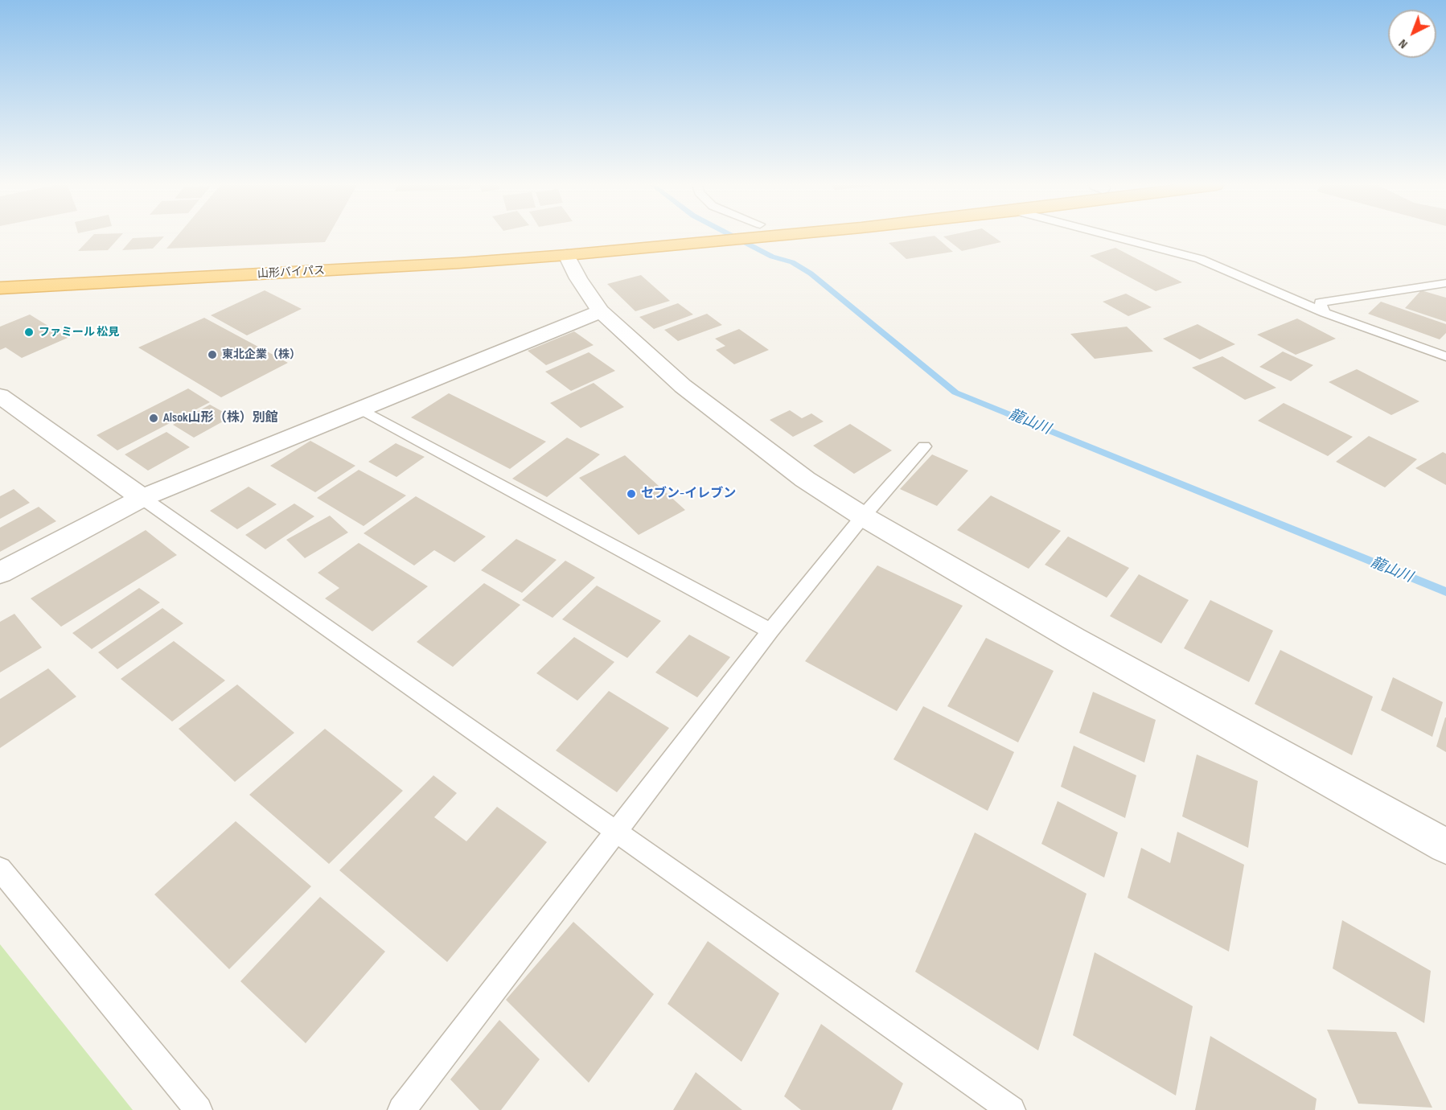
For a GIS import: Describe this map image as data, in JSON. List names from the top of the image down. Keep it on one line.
{"streets":{"highway":["山形バイパス"]},"water":["龍山川"],"places":["ファミール 松見","東北企業（株）","Alsok山形（株）別館","セブン-イレブン"],"north":"bottom left"}
